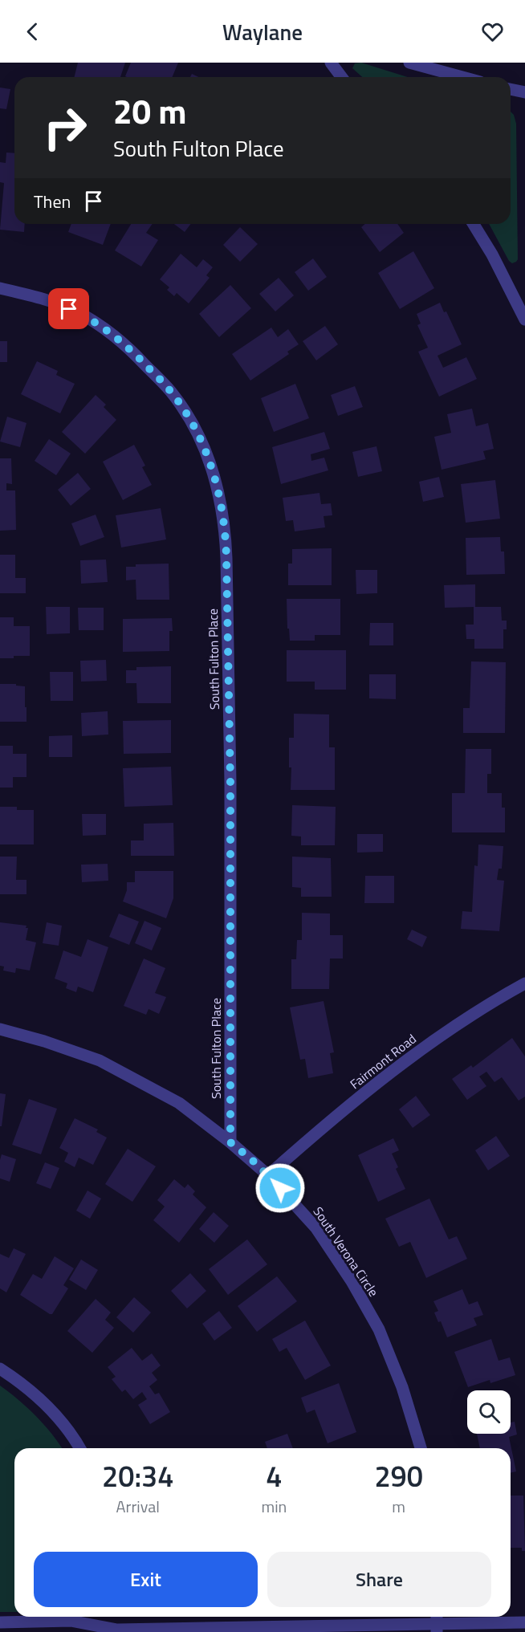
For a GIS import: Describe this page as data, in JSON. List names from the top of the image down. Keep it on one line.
{"streets":{"street":["South Fulton Place","Fairmont Road","South Verona Circle"]},"crossings":[["South Fulton Place","South Verona Circle"],["Fairmont Road","South Verona Circle"]],"page":{"header":"Waylane","turn":["20 m","South Fulton Place"],"then":"Then","eta":["20:34","Arrival","4","min","290","m"],"buttons":["Exit","Share"]}}
